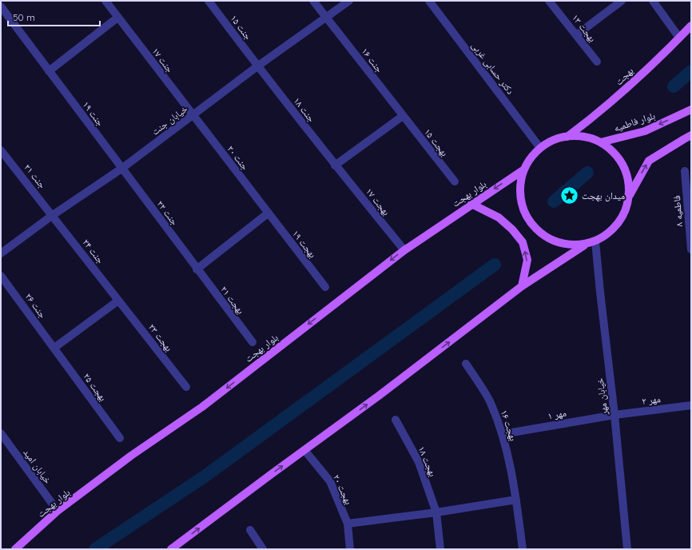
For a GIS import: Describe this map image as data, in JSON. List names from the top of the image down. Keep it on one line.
{"streets":{"main road":["بهجت","بلوار فاطمیه","بلوار بهجت"],"street":["جنت ۱۵","بهجت ۱۳","جنت ۱۷","جنت ۱۶","دکتر حسابی غربی","جنت ۱۸","جنت ۱۹","خیابان جنت","بهجت ۱۵","جنت ۲۰","جنت ۲۱","بهجت ۱۷","فاطمیه ۸","جنت ۲۲","بهجت ۱۹","جنت ۲۴","بهجت ۲۱","جنت ۲۶","بهجت ۲۳","بهجت ۲۵","خیابان مهر","مهر ۲","مهر ۱","بهجت ۱۶","بهجت ۱۸","خیابان امید","بهجت ۲۰"]},"crossings":[["جنت ۱۵","جنت ۱۸"],["جنت ۱۵","خیابان جنت"],["جنت ۱۷","خیابان جنت"],["جنت ۱۷","جنت ۲۰"],["جنت ۱۶","خیابان جنت"],["جنت ۱۶","بهجت ۱۵"],["دکتر حسابی غربی","بهجت"],["دکتر حسابی غربی","بلوار فاطمیه"],["دکتر حسابی غربی","بلوار بهجت"],["دکتر حسابی غربی","خیابان مهر"],["بهجت","بلوار فاطمیه"],["بهجت","بلوار بهجت"],["بهجت","خیابان مهر"],["جنت ۱۸","خیابان جنت"],["جنت ۱۸","بهجت ۱۷"],["جنت ۱۹","خیابان جنت"],["جنت ۱۹","جنت ۲۲"],["خیابان جنت","جنت ۲۰"],["خیابان جنت","جنت ۲۱"],["خیابان جنت","جنت ۲۲"],["خیابان جنت","جنت ۲۴"],["بلوار فاطمیه","بلوار بهجت"],["بلوار فاطمیه","خیابان مهر"],["جنت ۲۰","بهجت ۱۹"],["جنت ۲۱","جنت ۲۴"],["بلوار بهجت","بهجت ۱۷"],["بلوار بهجت","خیابان مهر"],["بلوار بهجت","خیابان امید"],["جنت ۲۲","بهجت ۲۱"],["جنت ۲۴","بهجت ۲۳"],["جنت ۲۶","بهجت ۲۵"],["خیابان مهر","مهر ۲"],["خیابان مهر","مهر ۱"],["مهر ۲","مهر ۱"],["مهر ۱","بهجت ۱۶"]],"one_way":["بلوار فاطمیه","بلوار بهجت"],"places":{"place":["میدان بهجت"]},"scale_bar":"50 m"}
